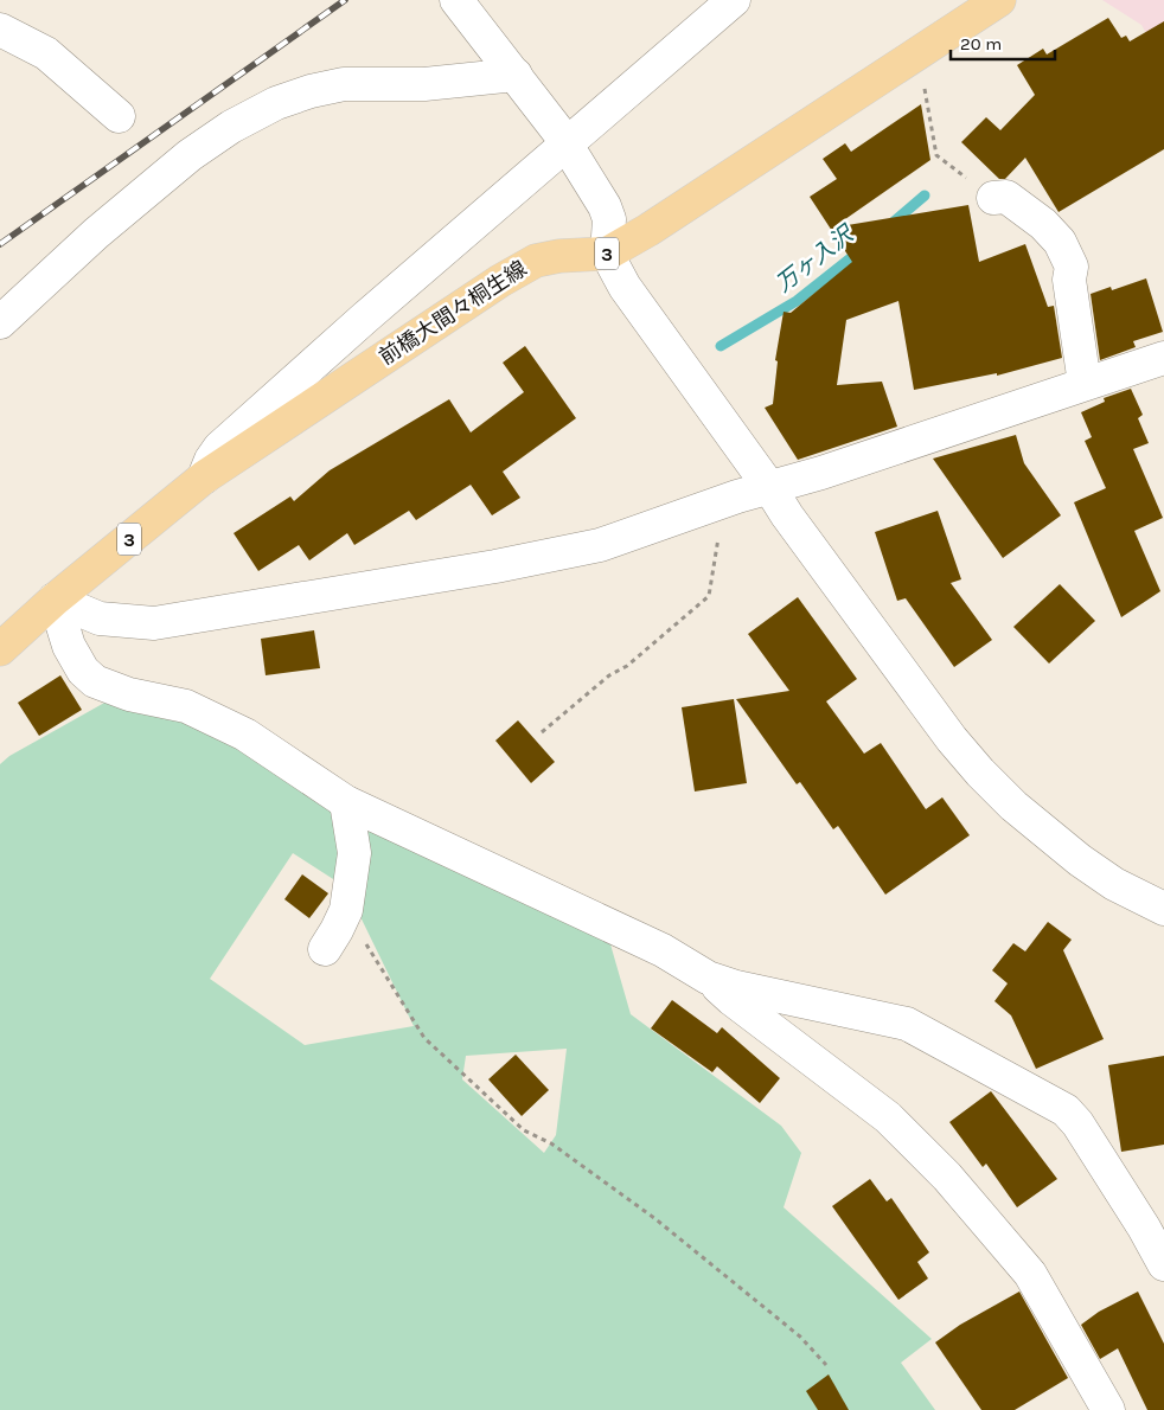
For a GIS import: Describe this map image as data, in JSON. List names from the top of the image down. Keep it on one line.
{"streets":{"main road":["3","前橋大間々桐生線"]},"water":["万ヶ入沢"],"scale_bar":"20 m"}
